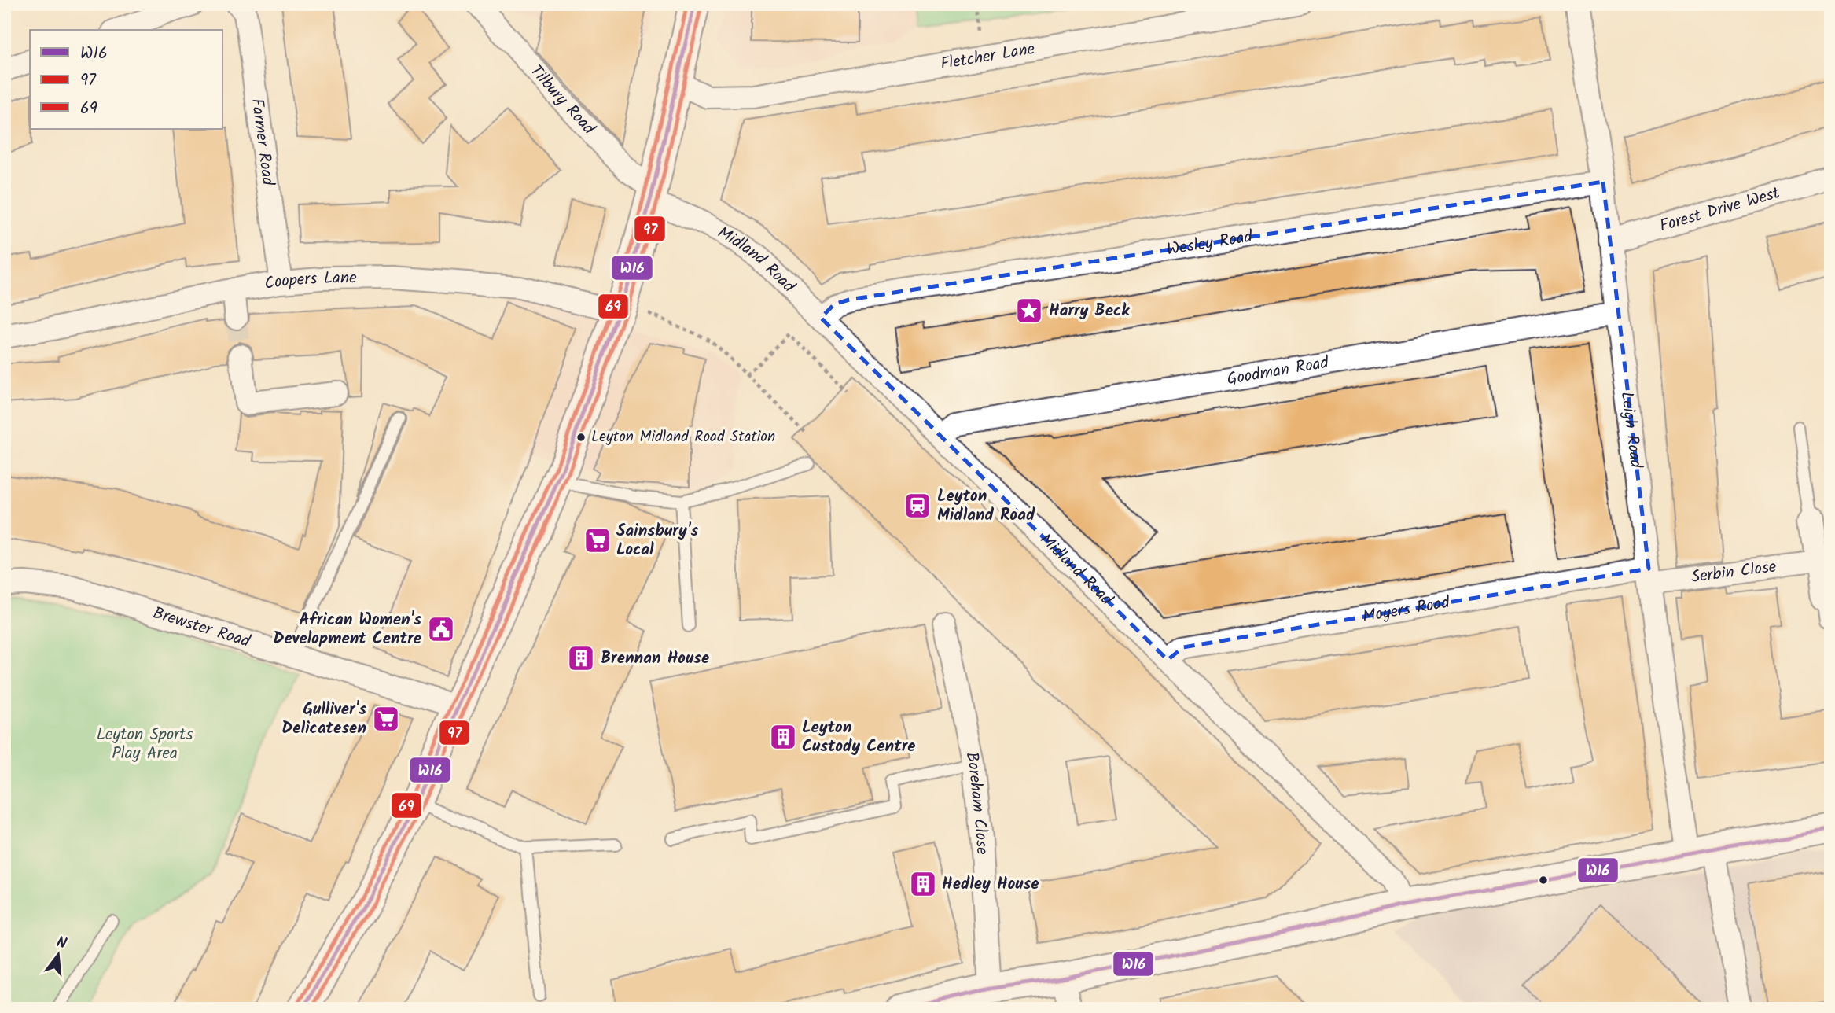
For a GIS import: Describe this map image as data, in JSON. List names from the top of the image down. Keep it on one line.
{"streets":{"street":["Fletcher Lane","Tilbury Road","Farmer Road","Forest Drive West","Wesley Road","Midland Road","Coopers Lane","Goodman Road","Leigh Road","Serbin Close","Moyers Road","Brewster Road","Boreham Close"]},"crossings":[["Tilbury Road","Midland Road"],["Farmer Road","Coopers Lane"],["Forest Drive West","Leigh Road"],["Wesley Road","Midland Road"],["Wesley Road","Leigh Road"],["Midland Road","Goodman Road"],["Midland Road","Moyers Road"],["Goodman Road","Leigh Road"],["Leigh Road","Serbin Close"],["Leigh Road","Moyers Road"],["Serbin Close","Moyers Road"]],"parks":["Leyton Sports Play Area"],"places":{"place":["Harry Beck"],"other":["Leyton Midland Road Station"],"station":["Leyton Midland Road"],"supermarket":["Sainsbury's Local","Gulliver's Delicatesen"],"public building":["African Women's Development Centre"],"building":["Brennan House","Leyton Custody Centre","Hedley House"]},"lines":["transit line W16","transit line 69","transit line 97"],"legend":["W16","97","69"],"north":"top"}
